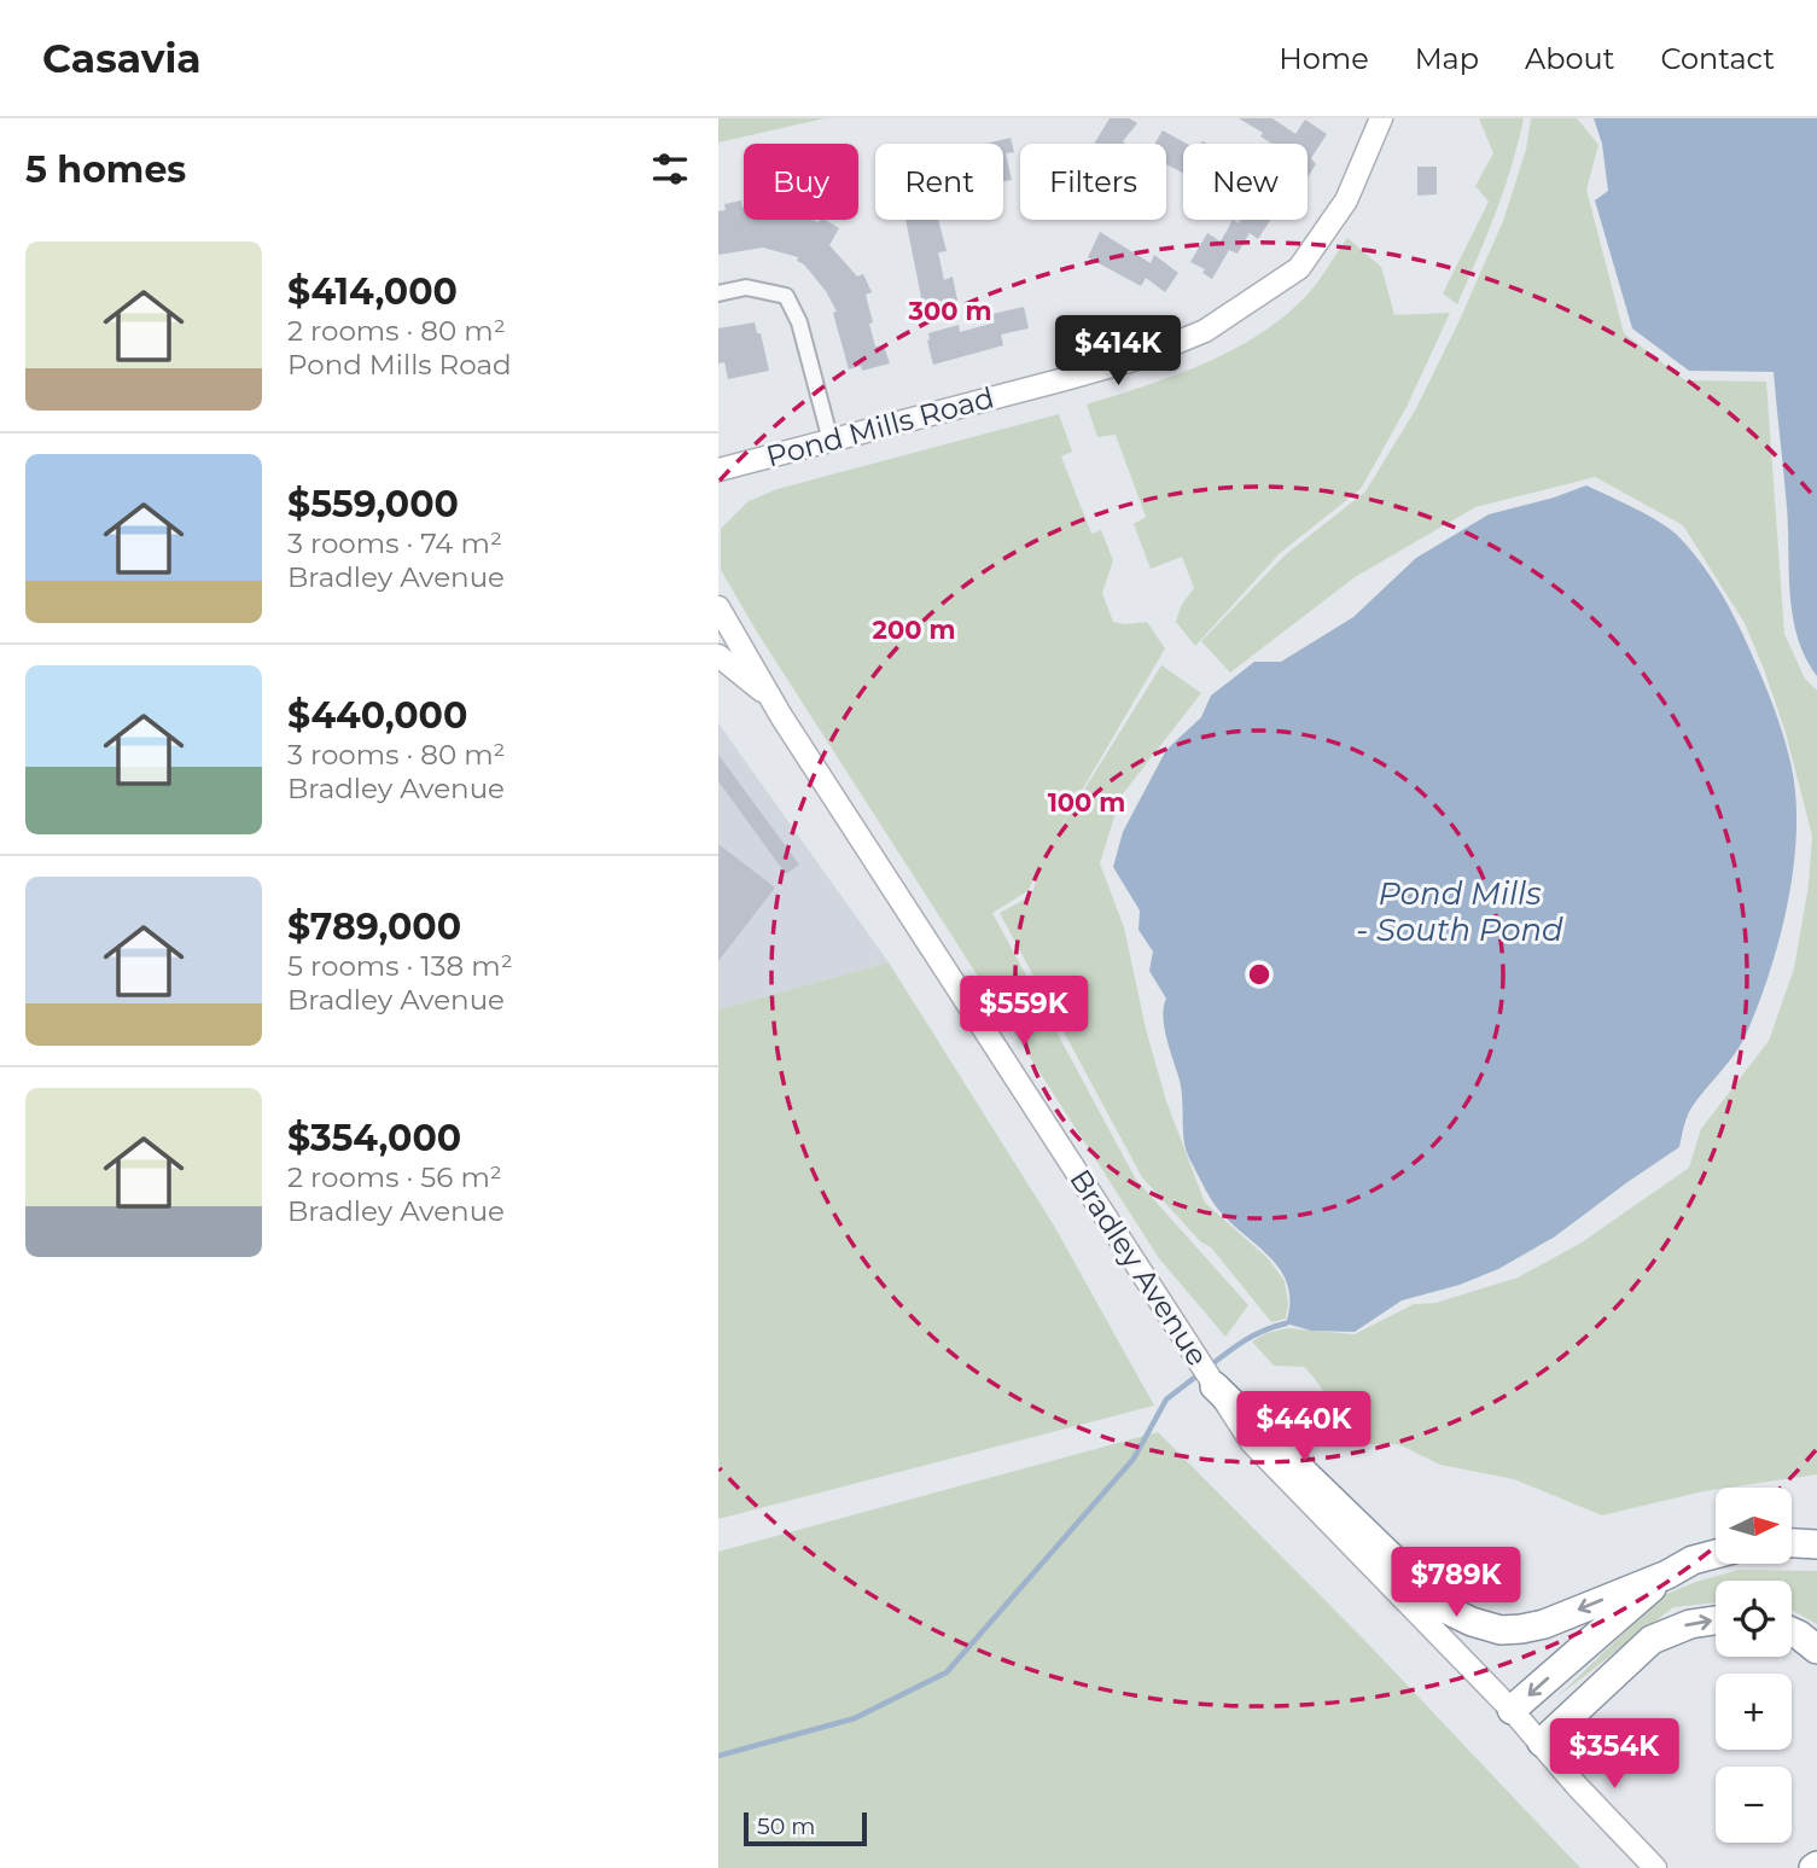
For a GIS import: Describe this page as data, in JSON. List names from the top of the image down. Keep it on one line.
{"streets":{"main road":["Pond Mills Road","Bradley Avenue"]},"water":["Pond Mills - South Pond"],"scale_bar":"50 m","north":"right","page":{"header":"Casavia","nav":["Home","Map","About","Contact"],"heading":"5 homes","chip":["Buy","Rent","Filters","New"],"list":[{"name":"$414,000","note":"2 rooms · 80 m² · Pond Mills Road"},{"name":"$559,000","note":"3 rooms · 74 m² · Bradley Avenue"},{"name":"$440,000","note":"3 rooms · 80 m² · Bradley Avenue"},{"name":"$789,000","note":"5 rooms · 138 m² · Bradley Avenue"},{"name":"$354,000","note":"2 rooms · 56 m² · Bradley Avenue"}],"price":["$414K","$559K","$440K","$789K","$354K"],"map_buttons":["+","−"],"scale":"50 m"},"rings":["300 m","200 m","100 m"]}
